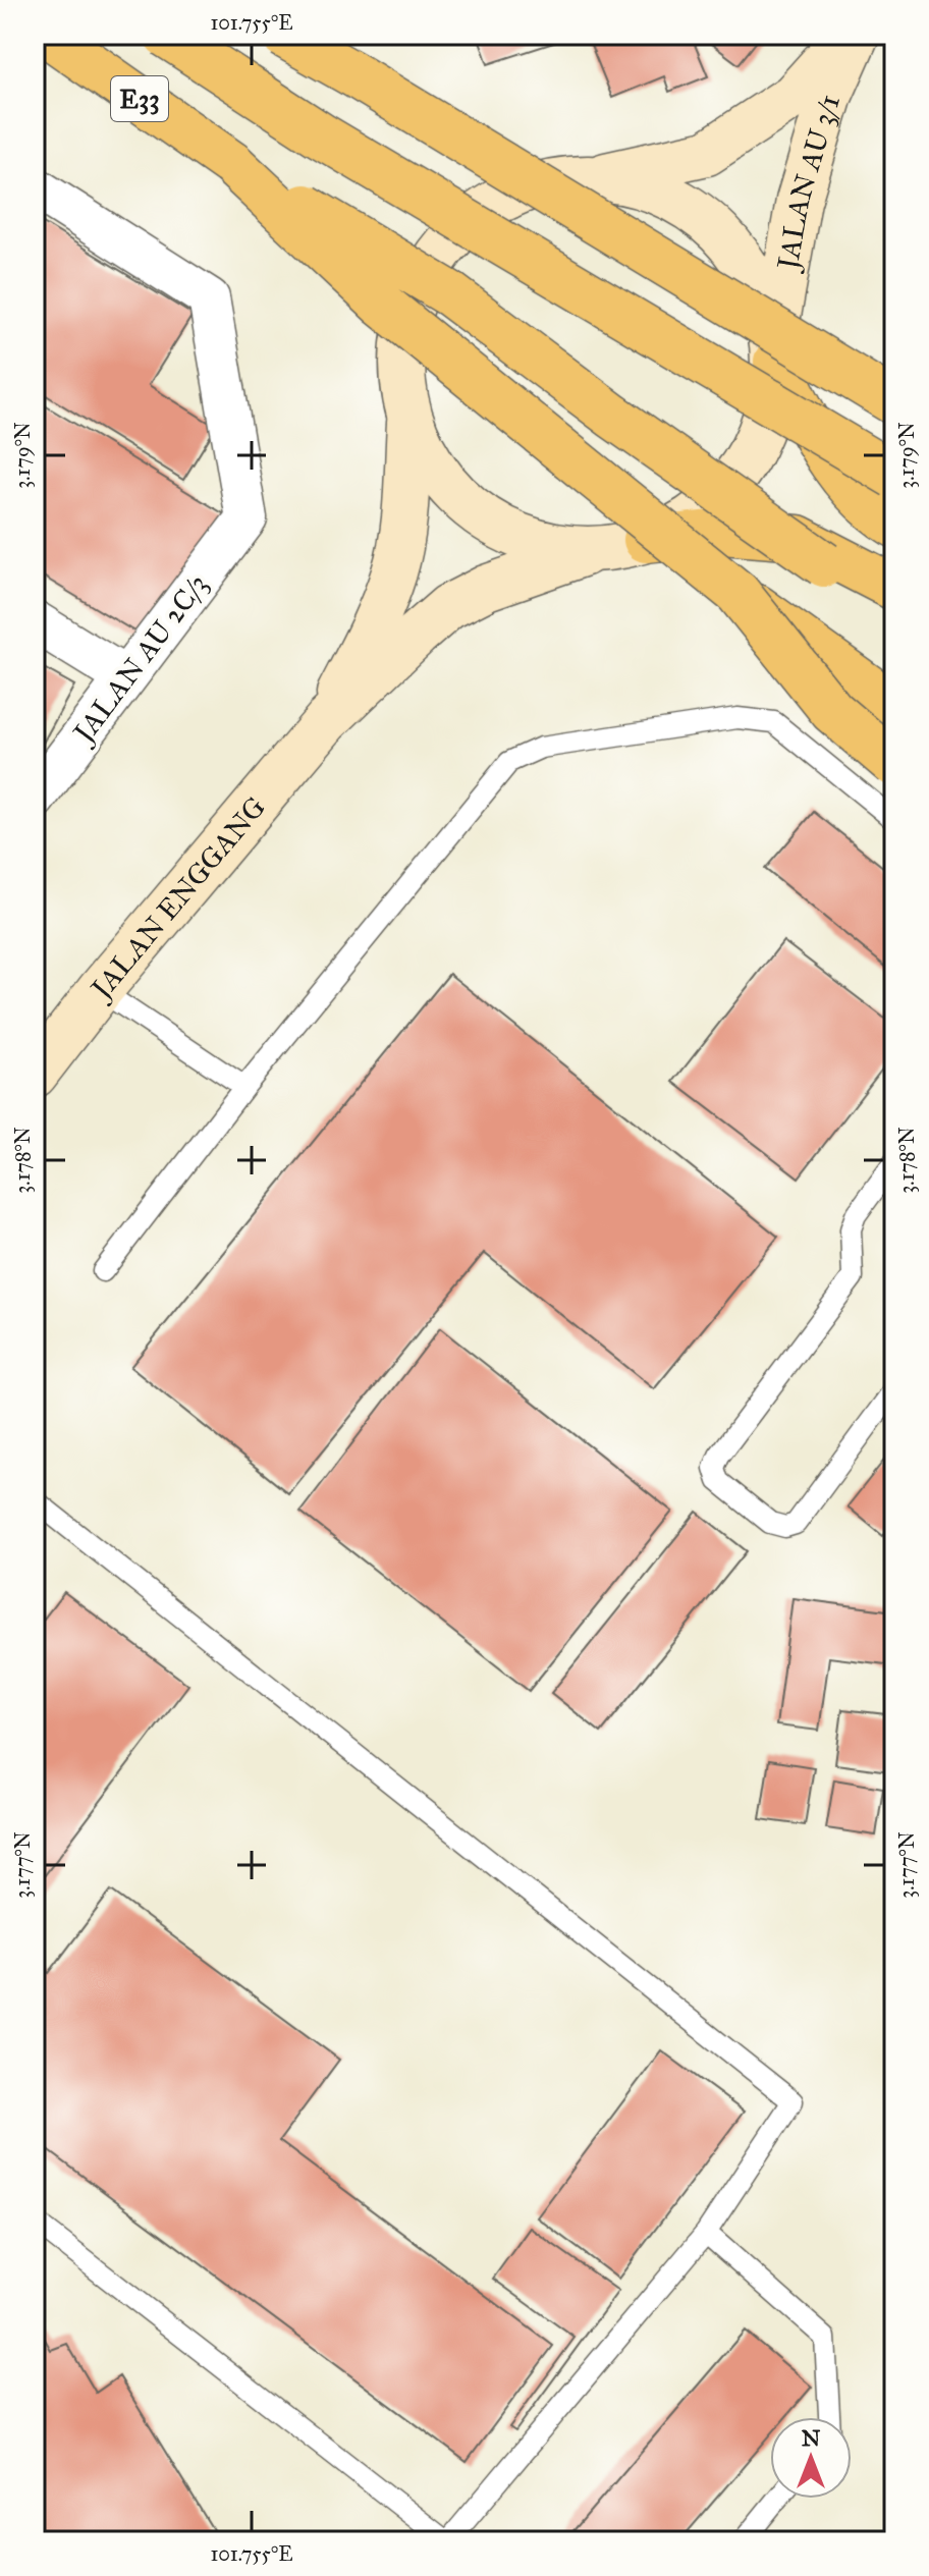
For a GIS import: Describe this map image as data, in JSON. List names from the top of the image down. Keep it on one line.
{"streets":{"highway":["E33"],"main road":["JALAN AU 3/1","JALAN ENGGANG"],"street":["JALAN AU 2C/3"]},"crossings":[["JALAN AU 3/1","JALAN ENGGANG"]],"north":"top","coordinates":["101.755°E","3.179°N","3.178°N","3.177°N"]}
